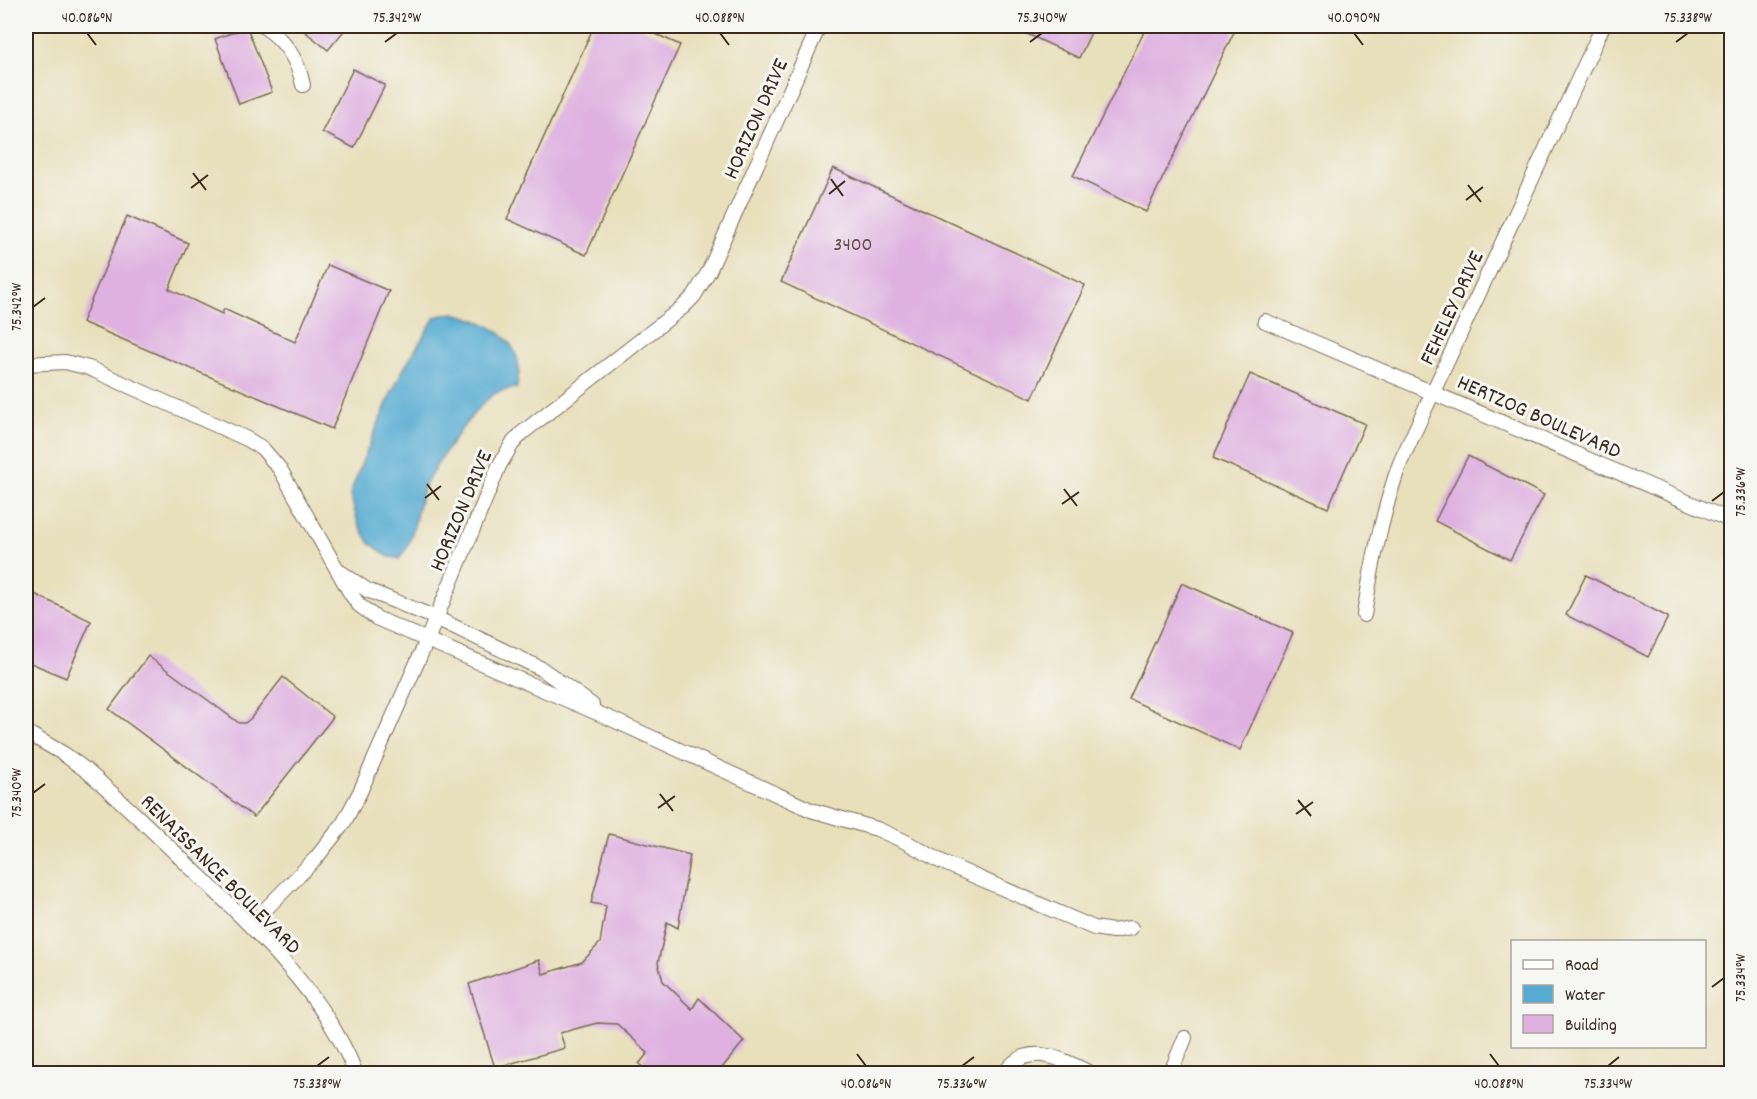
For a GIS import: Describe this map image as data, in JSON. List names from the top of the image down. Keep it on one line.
{"streets":{"street":["HORIZON DRIVE","FEHELEY DRIVE","HERTZOG BOULEVARD","RENAISSANCE BOULEVARD"]},"crossings":[["HORIZON DRIVE","RENAISSANCE BOULEVARD"],["FEHELEY DRIVE","HERTZOG BOULEVARD"]],"house_numbers":["3400"],"legend":["Road","Water","Building"],"coordinates":["40.086°N","75.342°W","40.088°N","75.340°W","40.090°N","75.338°W","75.336°W","75.334°W"]}
